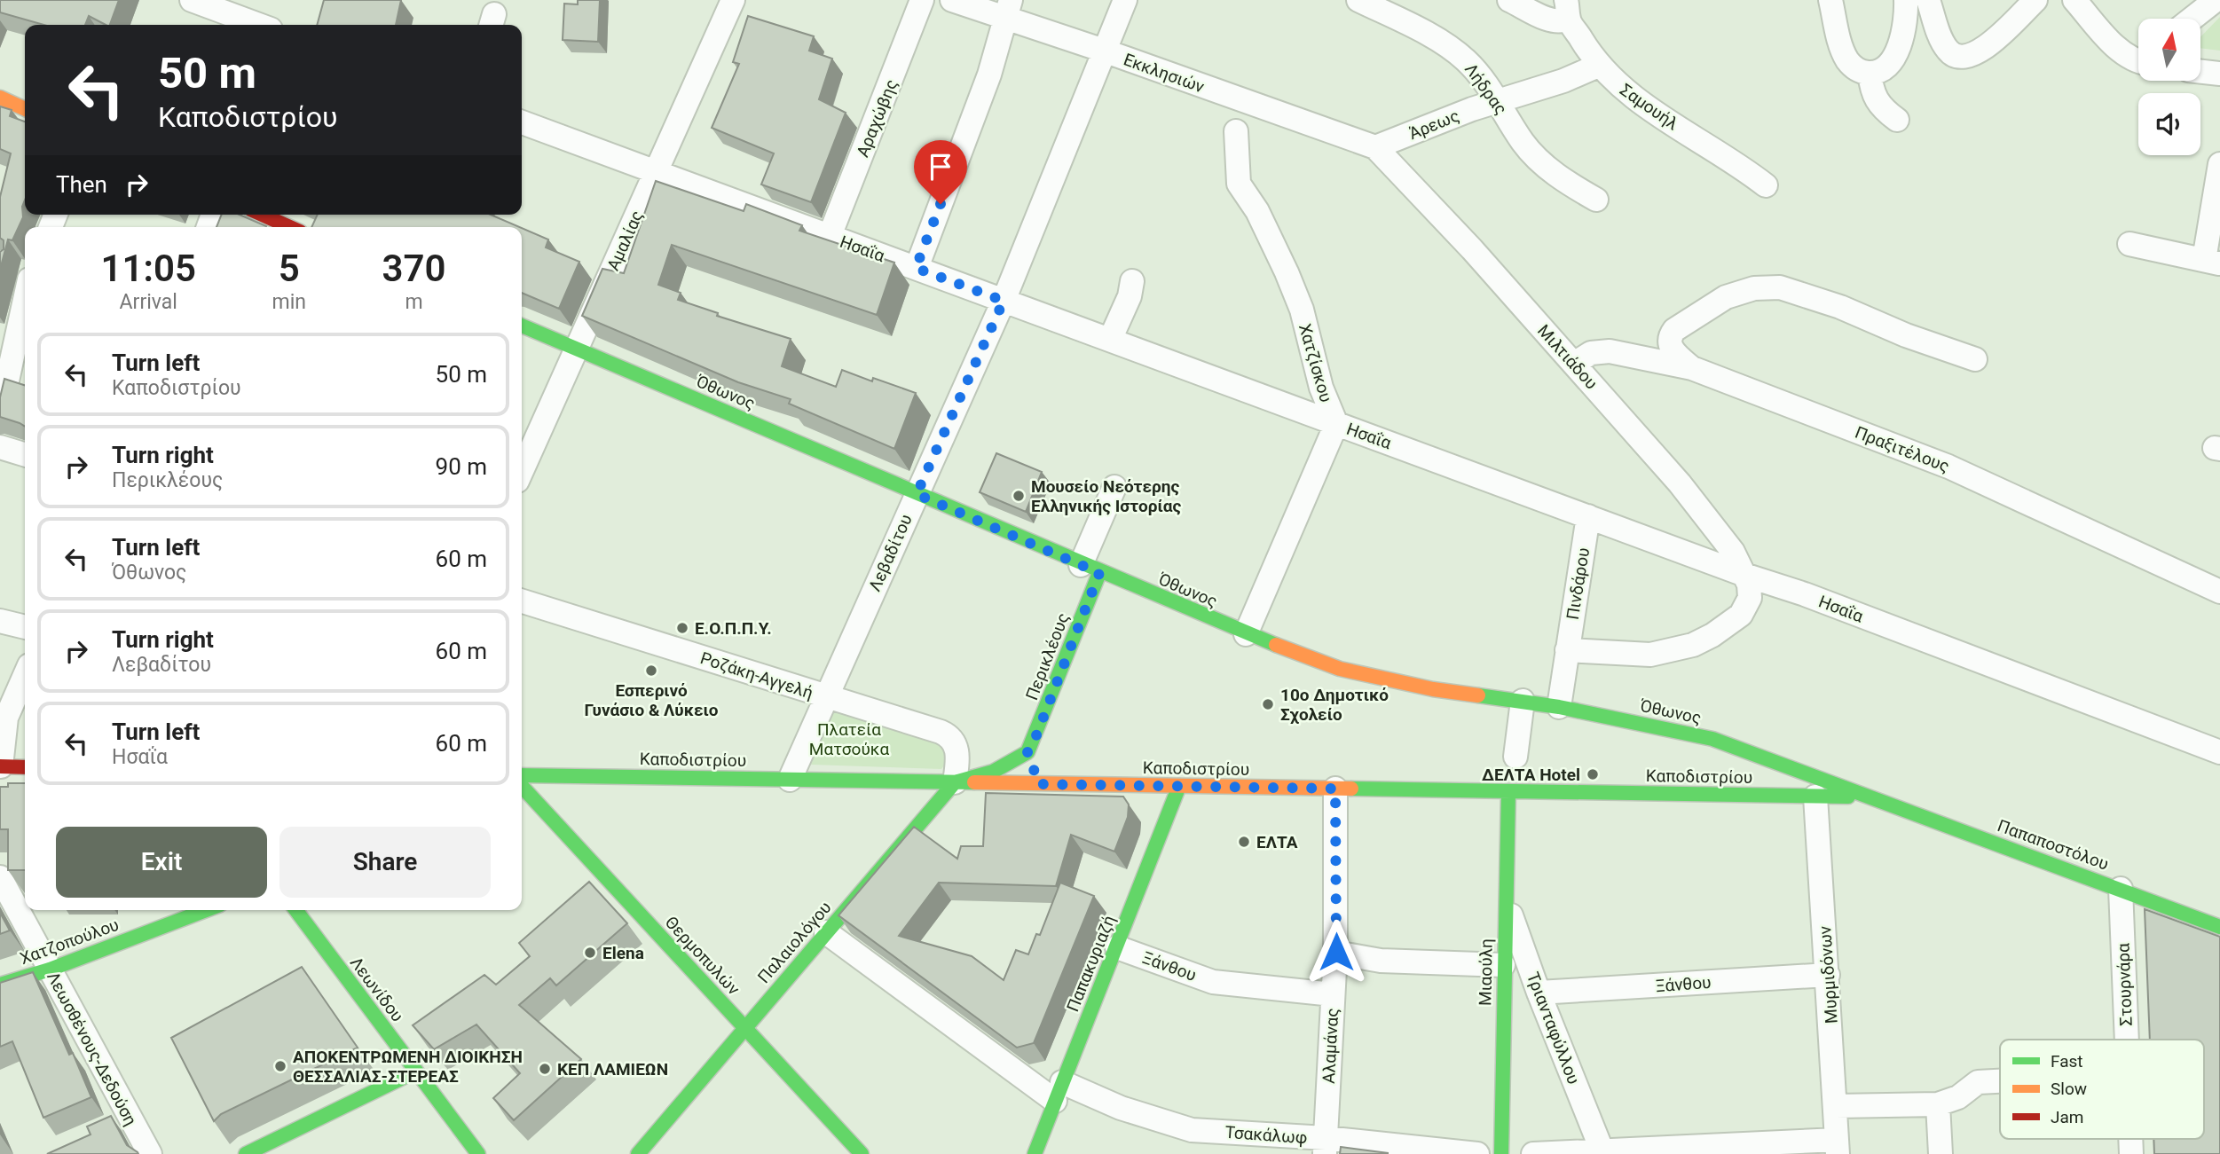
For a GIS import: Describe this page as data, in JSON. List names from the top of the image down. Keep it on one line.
{"streets":{"main road":["Όθωνος","Περικλέους","Καποδιστρίου","Παπαποστόλου","Χατζοπούλου","Παλαιολόγου","Θερμοπυλών","Παπακυριαζή","Μιαούλη","Λεωνίδου"],"street":["Εκκλησιών","Λήδρας","Σαμουήλ","Αραχώβης","Άρεως","Αμαλίας","Ησαΐα","Μιλτιάδου","Χατζίσκου","Πραξιτέλους","Λεβαδίτου","Πινδάρου","Ροζάκη-Αγγελή","Ξάνθου","Μυρμιδόνων","Στουρνάρα","Τριανταφύλλου","Αλαμάνας","Λεωσθένους-Δεδούση","Τσακάλωφ"]},"crossings":[["Εκκλησιών","Άρεως"],["Εκκλησιών","Μιλτιάδου"],["Εκκλησιών","Λεβαδίτου"],["Λήδρας","Άρεως"],["Σαμουήλ","Άρεως"],["Αραχώβης","Ησαΐα"],["Άρεως","Μιλτιάδου"],["Αμαλίας","Ησαΐα"],["Αμαλίας","Όθωνος"],["Ησαΐα","Μιλτιάδου"],["Ησαΐα","Χατζίσκου"],["Ησαΐα","Λεβαδίτου"],["Ησαΐα","Πινδάρου"],["Μιλτιάδου","Πραξιτέλους"],["Χατζίσκου","Όθωνος"],["Όθωνος","Λεβαδίτου"],["Όθωνος","Πινδάρου"],["Όθωνος","Περικλέους"],["Όθωνος","Καποδιστρίου"],["Όθωνος","Παπαποστόλου"],["Λεβαδίτου","Ροζάκη-Αγγελή"],["Λεβαδίτου","Καποδιστρίου"],["Ροζάκη-Αγγελή","Καποδιστρίου"],["Ροζάκη-Αγγελή","Παλαιολόγου"],["Καποδιστρίου","Παπαποστόλου"],["Καποδιστρίου","Παλαιολόγου"],["Καποδιστρίου","Παπακυριαζή"],["Καποδιστρίου","Μιαούλη"],["Καποδιστρίου","Μυρμιδόνων"],["Καποδιστρίου","Αλαμάνας"],["Παπαποστόλου","Στουρνάρα"],["Χατζοπούλου","Λεωσθένους-Δεδούση"],["Παλαιολόγου","Θερμοπυλών"],["Παλαιολόγου","Τσακάλωφ"],["Παπακυριαζή","Ξάνθου"],["Παπακυριαζή","Τσακάλωφ"],["Ξάνθου","Μυρμιδόνων"],["Ξάνθου","Τριανταφύλλου"],["Ξάνθου","Αλαμάνας"],["Μιαούλη","Τριανταφύλλου"],["Αλαμάνας","Τσακάλωφ"]],"parks":["Πλατεία Ματσούκα"],"places":["Μουσείο Νεότερης Ελληνικής Ιστορίας","Ε.Ο.Π.Π.Υ.","Εσπερινό Γυνάσιο & Λύκειο","10ο Δημοτικό Σχολείο","ΔΕΛΤΑ Hotel","ΕΛΤΑ","Elena","ΑΠΟΚΕΝΤΡΩΜΕΝΗ ΔΙΟΙΚΗΣΗ ΘΕΣΣΑΛΙΑΣ-ΣΤΕΡΕΑΣ","ΚΕΠ ΛΑΜΙΕΩΝ"],"legend":["Fast","Slow","Jam"],"north":"top","page":{"turn":["50 m","Καποδιστρίου"],"then":"Then","eta":["11:05","Arrival","5","min","370","m"],"list":[{"name":"Turn left","note":"Καποδιστρίου","value":"50 m"},{"name":"Turn right","note":"Περικλέους","value":"90 m"},{"name":"Turn left","note":"Όθωνος","value":"60 m"},{"name":"Turn right","note":"Λεβαδίτου","value":"60 m"},{"name":"Turn left","note":"Ησαΐα","value":"60 m"}],"buttons":["Exit","Share"]}}
